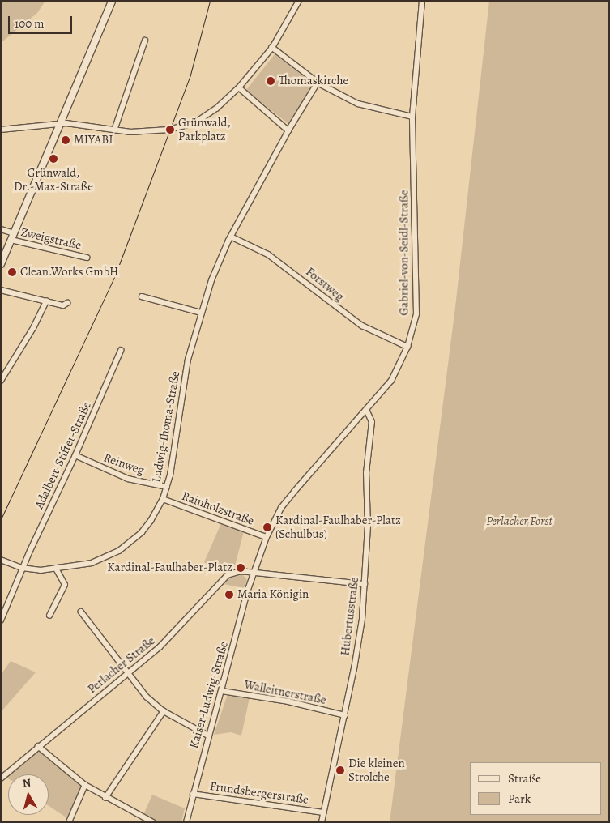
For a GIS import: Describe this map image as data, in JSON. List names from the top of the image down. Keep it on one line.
{"streets":{"street":["Zweigstraße","Gabriel-von-Seidl-Straße","Forstweg","Ludwig-Thoma-Straße","Adalbert-Stifter-Straße","Reinweg","Rainholzstraße","Hubertusstraße","Perlacher Straße","Walleitnerstraße","Kaiser-Ludwig-Straße","Frundsbergerstraße"]},"crossings":[["Gabriel-von-Seidl-Straße","Forstweg"],["Gabriel-von-Seidl-Straße","Rainholzstraße"],["Gabriel-von-Seidl-Straße","Hubertusstraße"],["Gabriel-von-Seidl-Straße","Perlacher Straße"],["Gabriel-von-Seidl-Straße","Kaiser-Ludwig-Straße"],["Forstweg","Ludwig-Thoma-Straße"],["Ludwig-Thoma-Straße","Adalbert-Stifter-Straße"],["Ludwig-Thoma-Straße","Reinweg"],["Ludwig-Thoma-Straße","Rainholzstraße"],["Adalbert-Stifter-Straße","Reinweg"],["Hubertusstraße","Perlacher Straße"],["Hubertusstraße","Walleitnerstraße"],["Hubertusstraße","Frundsbergerstraße"],["Perlacher Straße","Kaiser-Ludwig-Straße"],["Walleitnerstraße","Kaiser-Ludwig-Straße"],["Kaiser-Ludwig-Straße","Frundsbergerstraße"]],"parks":["Perlacher Forst"],"places":["Thomaskirche","Grünwald, Parkplatz","MIYABI","Grünwald, Dr.-Max-Straße","Clean.Works GmbH","Kardinal-Faulhaber-Platz (Schulbus)","Kardinal-Faulhaber-Platz","Maria Königin","Die kleinen Strolche"],"legend":["Straße","Park"],"scale_bar":"100 m","north":"top"}
